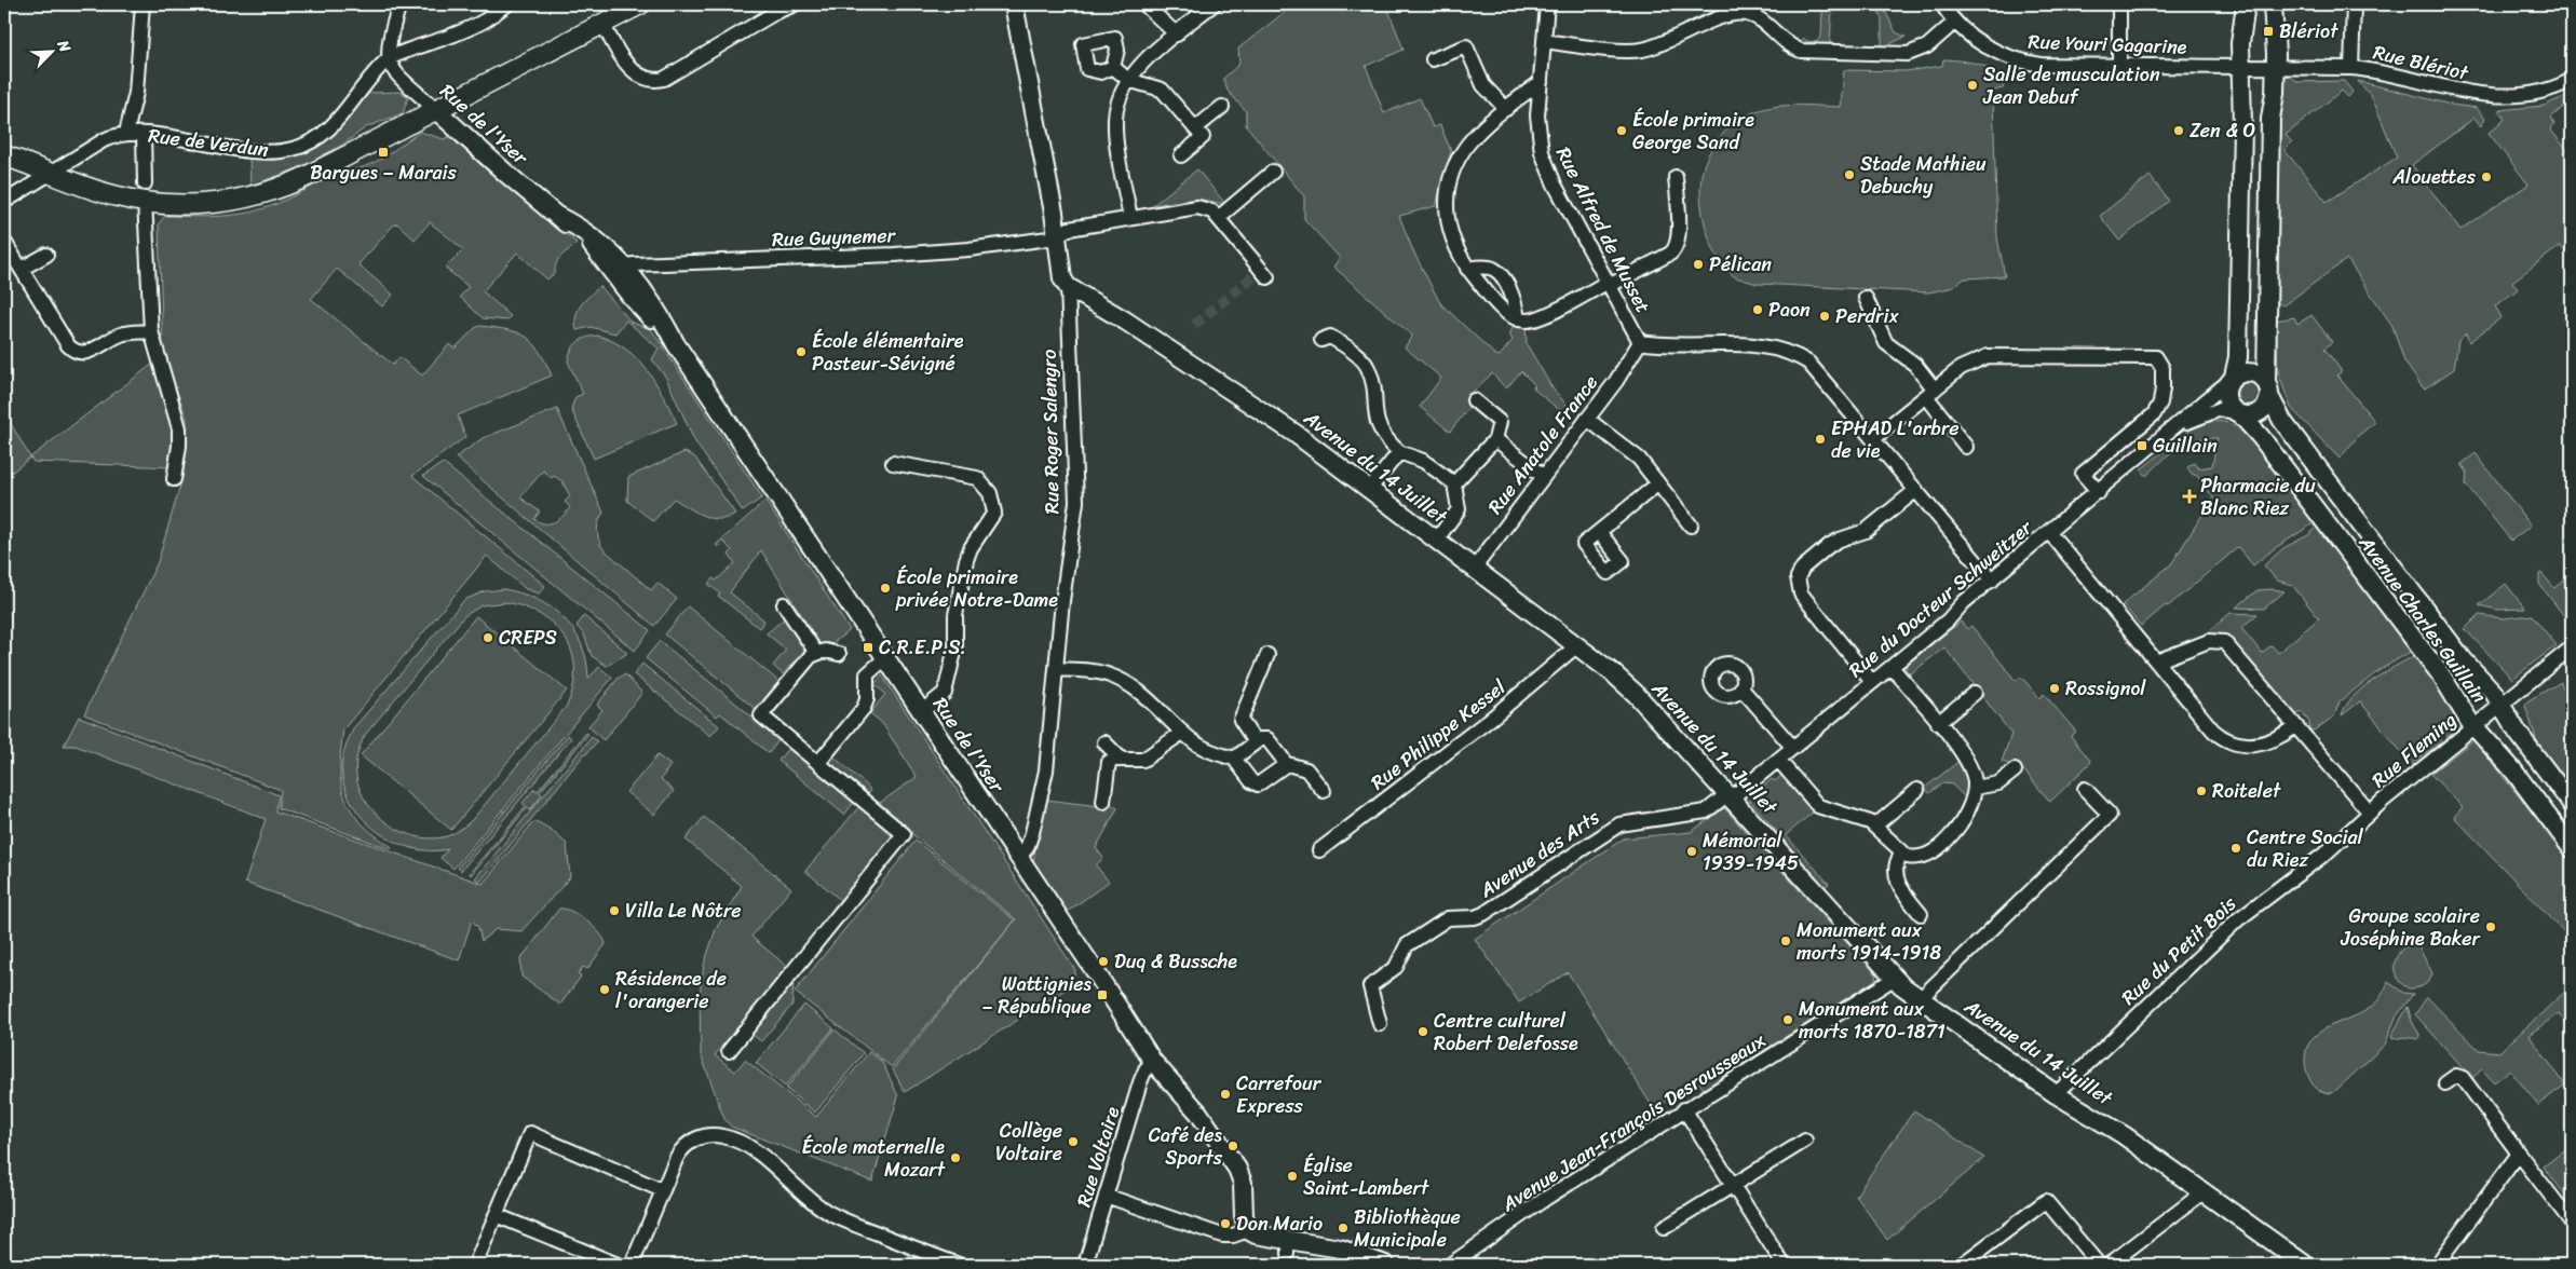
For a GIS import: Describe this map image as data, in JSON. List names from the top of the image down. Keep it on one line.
{"streets":{"street":["Rue Youri Gagarine","Rue Blériot","Rue de l'Yser","Rue de Verdun","Rue Alfred de Musset","Rue Guynemer","Rue Roger Salengro","Rue Anatole France","Avenue du 14 Juillet","Rue du Docteur Schweitzer","Avenue Charles Guillain","Rue Philippe Kessel","Rue Fleming","Avenue des Arts","Rue du Petit Bois","Avenue Jean-François Desrousseaux","Rue Voltaire"]},"crossings":[["Rue Youri Gagarine","Rue Blériot"],["Rue Youri Gagarine","Avenue Charles Guillain"],["Rue Blériot","Avenue Charles Guillain"],["Rue de l'Yser","Rue de Verdun"],["Rue de l'Yser","Rue Guynemer"],["Rue de l'Yser","Rue Roger Salengro"],["Rue de l'Yser","Rue Voltaire"],["Rue Alfred de Musset","Rue Anatole France"],["Rue Guynemer","Rue Roger Salengro"],["Rue Roger Salengro","Avenue du 14 Juillet"],["Rue Anatole France","Avenue du 14 Juillet"],["Avenue du 14 Juillet","Rue du Docteur Schweitzer"],["Avenue du 14 Juillet","Rue Philippe Kessel"],["Avenue du 14 Juillet","Avenue des Arts"],["Avenue du 14 Juillet","Rue du Petit Bois"],["Avenue du 14 Juillet","Avenue Jean-François Desrousseaux"],["Rue du Docteur Schweitzer","Avenue Charles Guillain"],["Rue du Docteur Schweitzer","Avenue des Arts"],["Avenue Charles Guillain","Rue Fleming"],["Rue Fleming","Rue du Petit Bois"]],"places":{"transit":["Blériot","Bargues – Marais","Guillain","C.R.E.P.S.","Wattignies – République"],"other":["Salle de musculation Jean Debuf","École primaire George Sand","Zen & O","Stade Mathieu Debuchy","Alouettes","Pélican","Paon","Perdrix","École élémentaire Pasteur-Sévigné","EPHAD L'arbre de vie","École primaire privée Notre-Dame","CREPS","Rossignol","Roitelet","Centre Social du Riez","Mémorial 1939-1945","Villa Le Nôtre","Groupe scolaire Joséphine Baker","Monument aux morts 1914-1918","Duq & Bussche","Résidence de l'orangerie","Monument aux morts 1870-1871","Centre culturel Robert Delefosse","Carrefour Express","Collège Voltaire","Café des Sports","École maternelle Mozart","Église Saint-Lambert","Don Mario","Bibliothèque Municipale"],"health":["Pharmacie du Blanc Riez"]},"north":"top right"}
